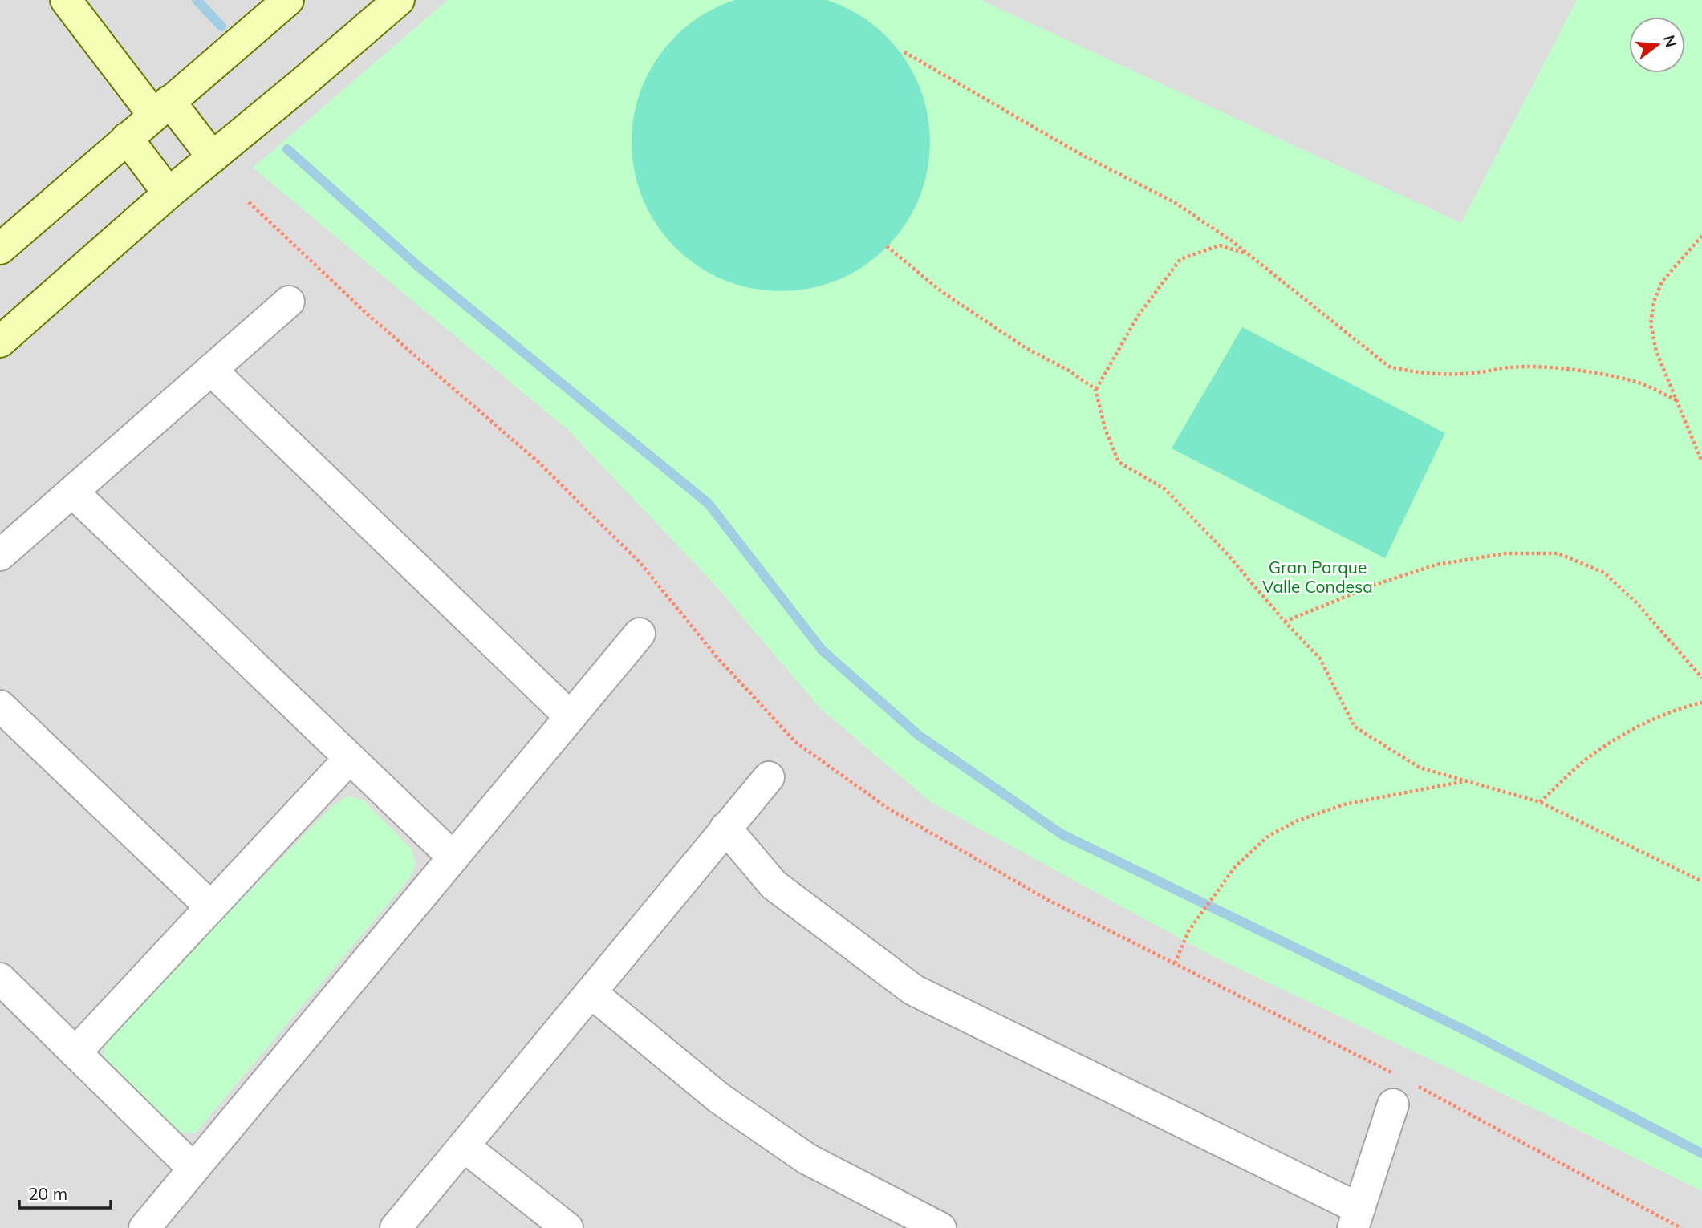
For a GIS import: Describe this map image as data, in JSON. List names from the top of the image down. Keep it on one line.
{"parks":["Gran Parque Valle Condesa"],"scale_bar":"20 m","north":"right"}
